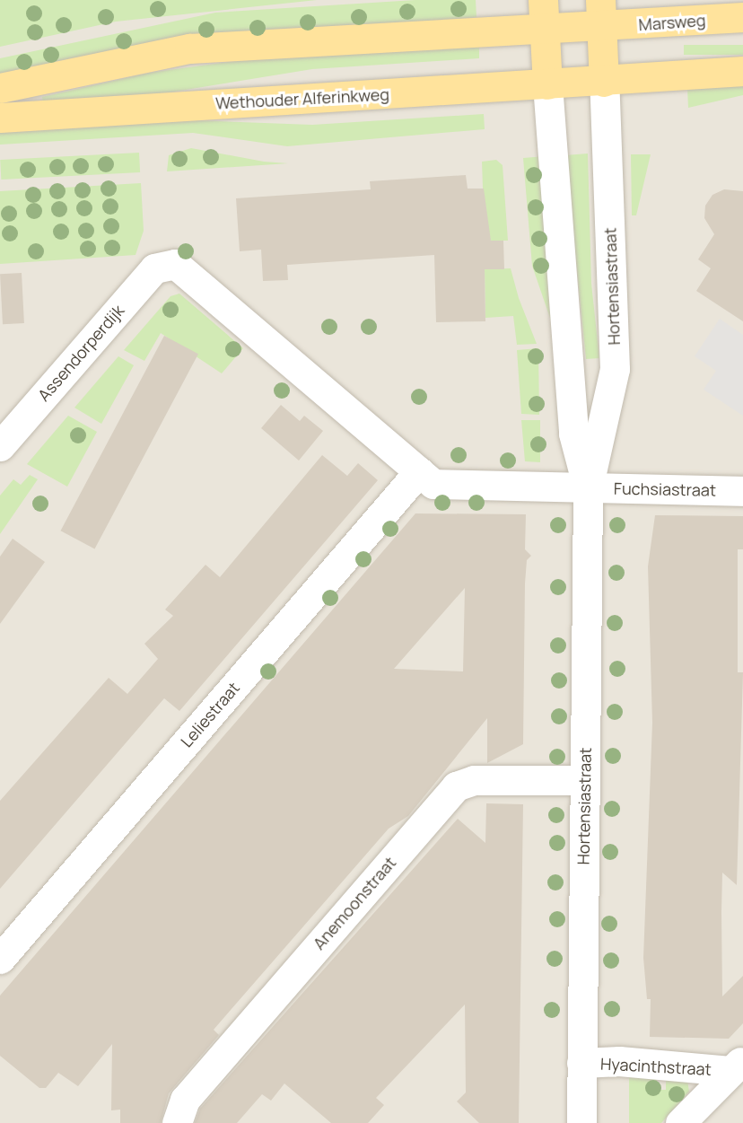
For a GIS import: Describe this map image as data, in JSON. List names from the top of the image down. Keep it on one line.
{"streets":{"main road":["Marsweg","Wethouder Alferinkweg"],"street":["Hortensiastraat","Assendorperdijk","Fuchsiastraat","Leliestraat","Anemoonstraat","Hyacinthstraat"]},"crossings":[["Wethouder Alferinkweg","Hortensiastraat"],["Hortensiastraat","Fuchsiastraat"],["Hortensiastraat","Anemoonstraat"],["Hortensiastraat","Hyacinthstraat"],["Assendorperdijk","Leliestraat"]]}
